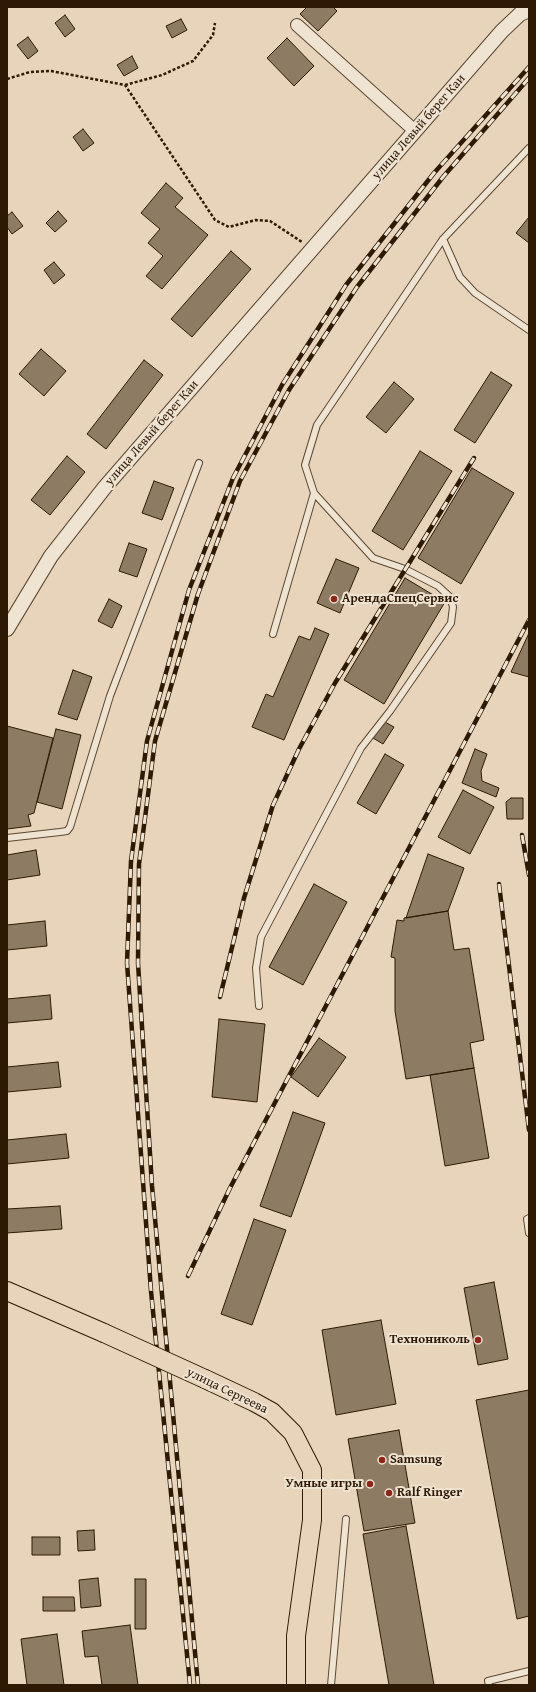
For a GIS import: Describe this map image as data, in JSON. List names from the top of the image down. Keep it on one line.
{"streets":{"main road":["улица Сергеева"],"street":["улица Левый берег Каи"]},"places":["АрендаСпецСервис","Технониколь","Samsung","Умные игры","Ralf Ringer"]}
